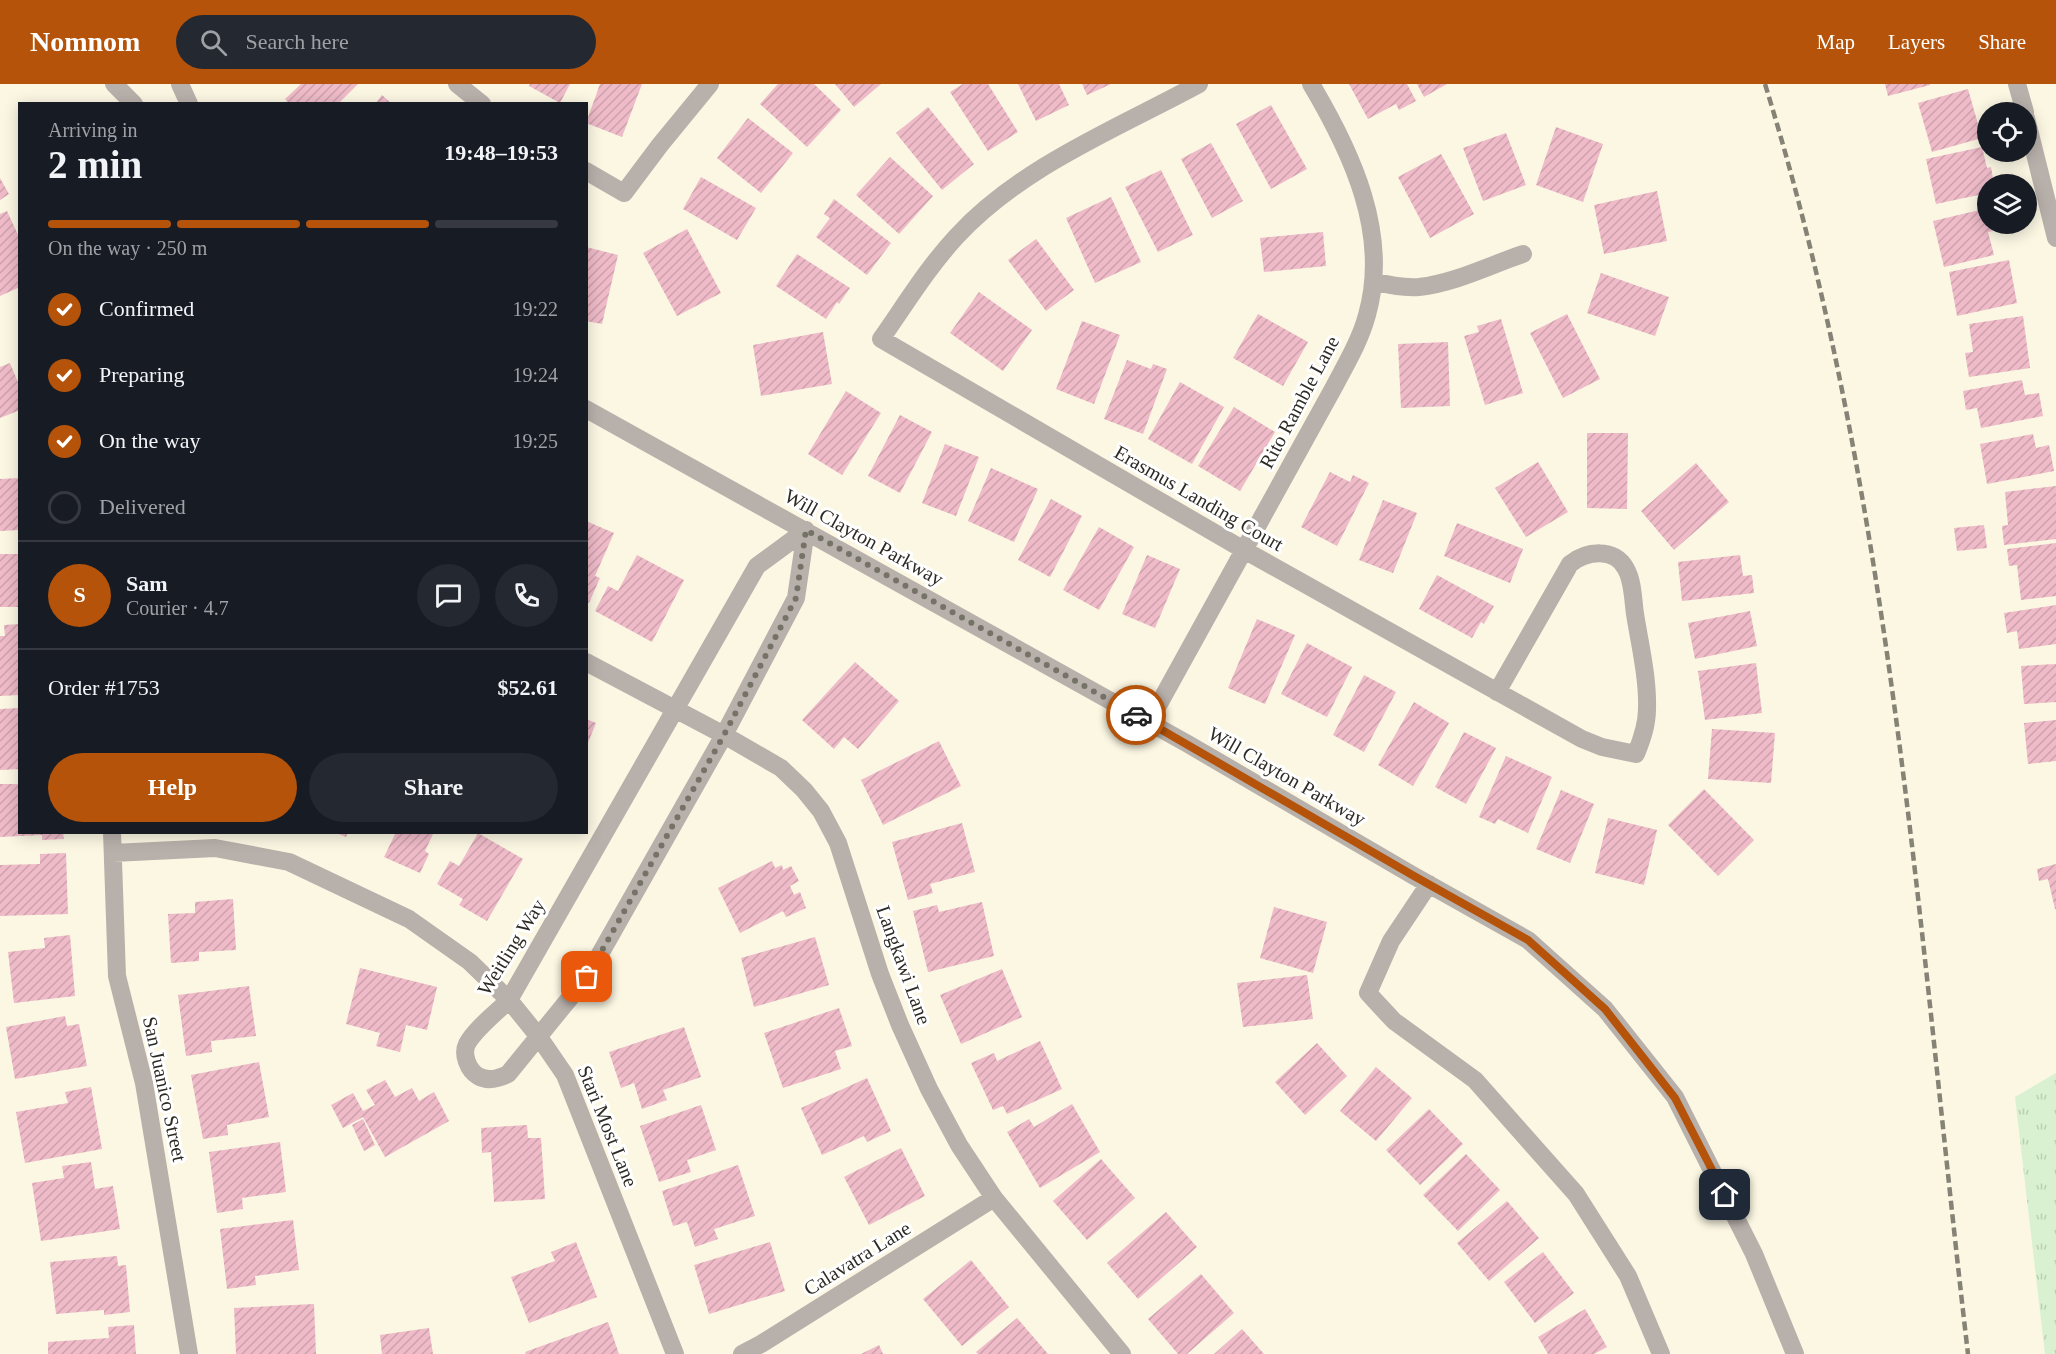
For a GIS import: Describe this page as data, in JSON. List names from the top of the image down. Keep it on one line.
{"streets":{"street":["Rito Ramble Lane","Erasmus Landing Court","Will Clayton Parkway","Weitling Way","Langkawi Lane","San Juanico Street","Stari Most Lane","Calavatra Lane"]},"crossings":[["Rito Ramble Lane","Erasmus Landing Court"],["Rito Ramble Lane","Will Clayton Parkway"],["Will Clayton Parkway","Weitling Way"],["Weitling Way","Langkawi Lane"],["Weitling Way","Stari Most Lane"],["Langkawi Lane","Calavatra Lane"],["San Juanico Street","Stari Most Lane"]],"page":{"header":"Nomnom","search":"Search here","nav":["Map","Layers","Share"],"heading":["2 min","Arriving in","19:48–19:53"],"panel":["Sam","Courier · 4.7","Order #1753","$52.61"],"bar":"On the way · 250 m","list":[["Confirmed","19:22"],["Preparing","19:24"],["On the way","19:25"],"Delivered"],"round":"S","buttons":["Help","Share"]}}
